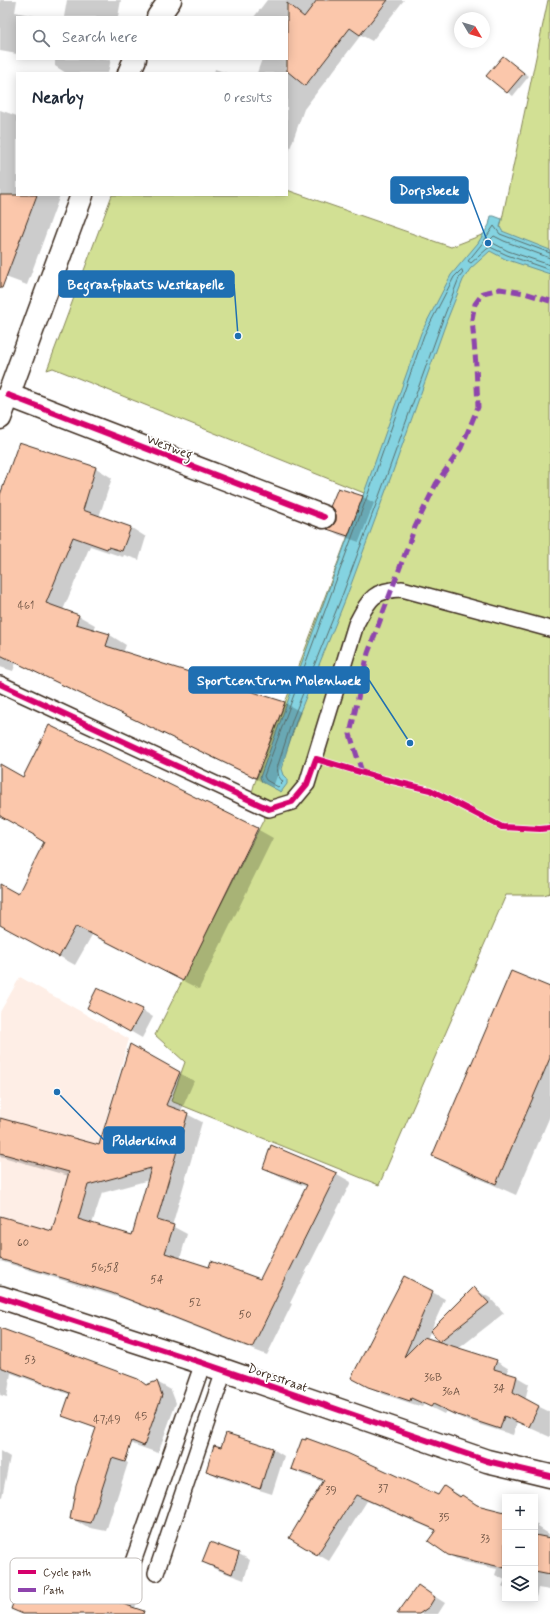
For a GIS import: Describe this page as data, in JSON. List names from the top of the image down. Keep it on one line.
{"streets":{"street":["Westweg","Dorpsstraat"]},"places":["Dorpsbeek","Begraafplaats Westkapelle","Sportcentrum Molenhoek","Polderkind"],"house_numbers":["461","60","56;58","54","52","50","53","36B","34","36A","45","47;49","37","39","35","33"],"legend":["Cycle path","Path"],"north":"bottom right","page":{"search":"Search here","heading":["Nearby","0 results"],"map_buttons":["+","−"]}}
